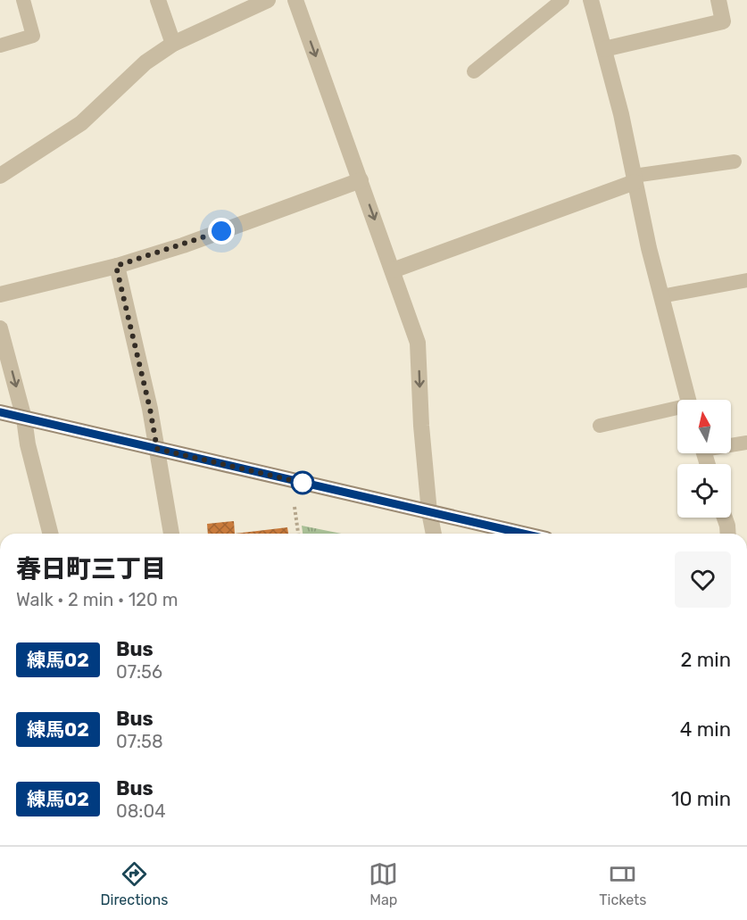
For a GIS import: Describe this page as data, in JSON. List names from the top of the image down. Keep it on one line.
{"lines":["bus line 練馬02"],"north":"top","page":{"heading":["春日町三丁目","Walk · 2 min · 120 m"],"list":[{"mark":"練馬02","name":"Bus","note":"07:56","value":"2 min"},{"mark":"練馬02","name":"Bus","note":"07:58","value":"4 min"},{"mark":"練馬02","name":"Bus","note":"08:04","value":"10 min"}],"tabs":["Directions","Map","Tickets"]}}
